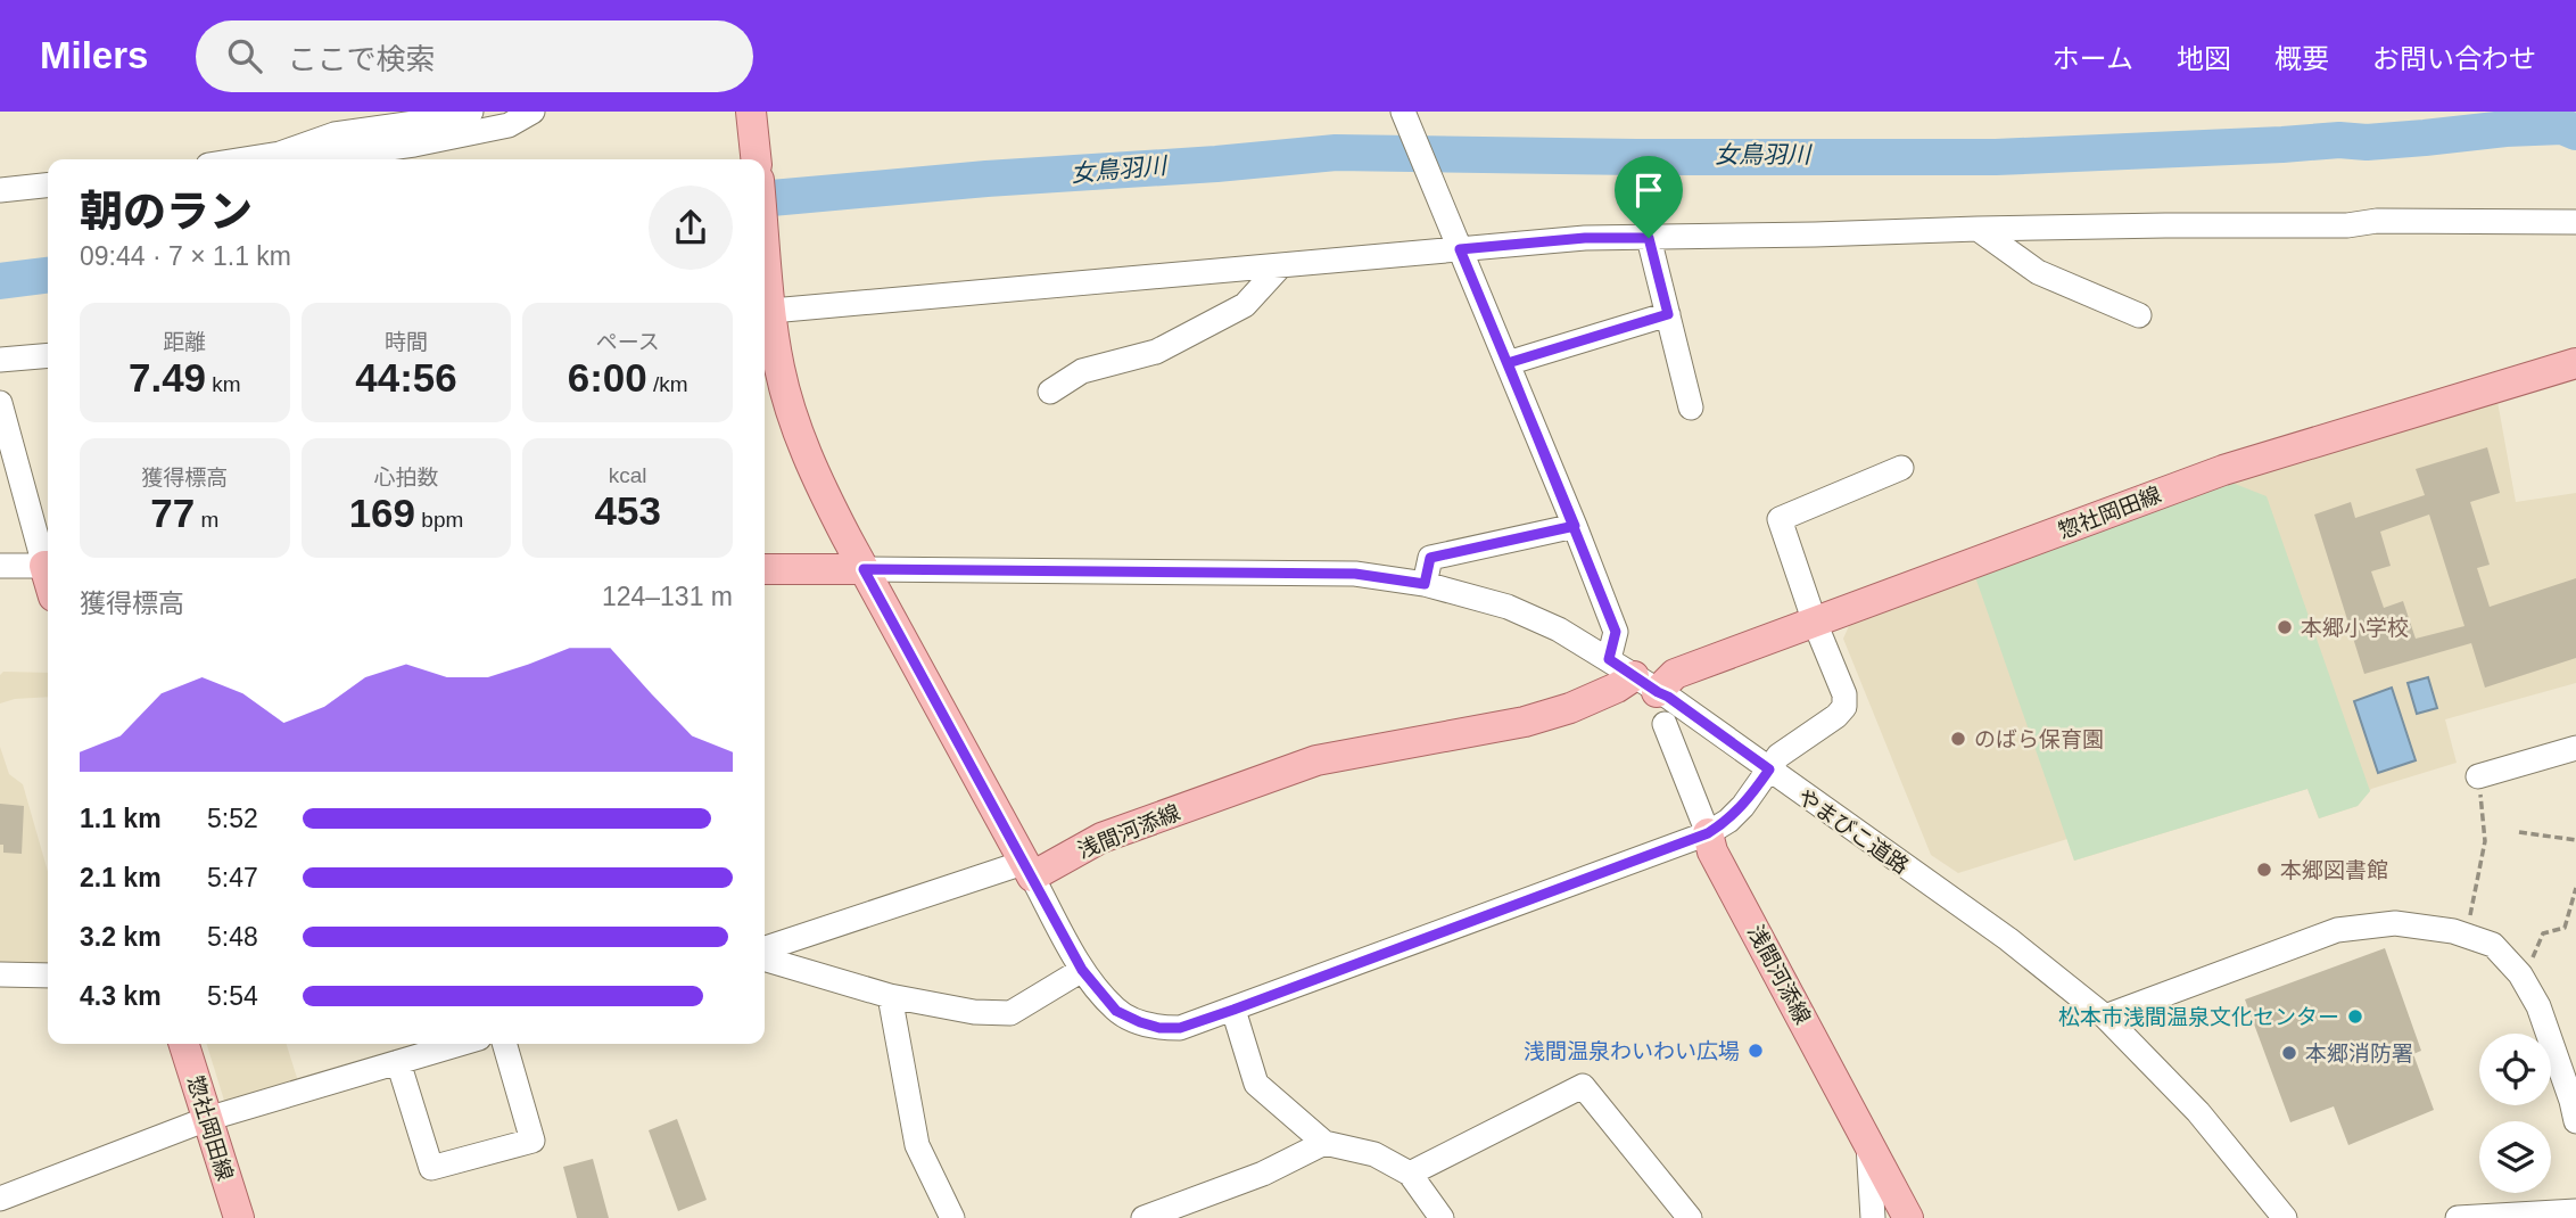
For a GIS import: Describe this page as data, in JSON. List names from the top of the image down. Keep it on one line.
{"streets":{"main road":["惣社岡田線","浅間河添線"],"street":["やまびこ道路"]},"crossings":[["惣社岡田線","浅間河添線"],["惣社岡田線","やまびこ道路"],["浅間河添線","やまびこ道路"]],"water":["女鳥羽川"],"places":["本郷小学校","のばら保育園","本郷図書館","松本市浅間温泉文化センター","浅間温泉わいわい広場","本郷消防署"],"page":{"header":"Milers","search":"ここで検索","nav":["ホーム","地図","概要","お問い合わせ"],"heading":["朝のラン","09:44 · 7 × 1.1 km"],"stats":[["距離","7.49 km"],["時間","44:56"],["ペース","6:00 /km"],["獲得標高","77 m"],["心拍数","169 bpm"],["kcal","453"]],"chart":["獲得標高","124–131 m"],"list":[{"name":"1.1 km","note":"5:52"},{"name":"2.1 km","note":"5:47"},{"name":"3.2 km","note":"5:48"},{"name":"4.3 km","note":"5:54"}]}}
